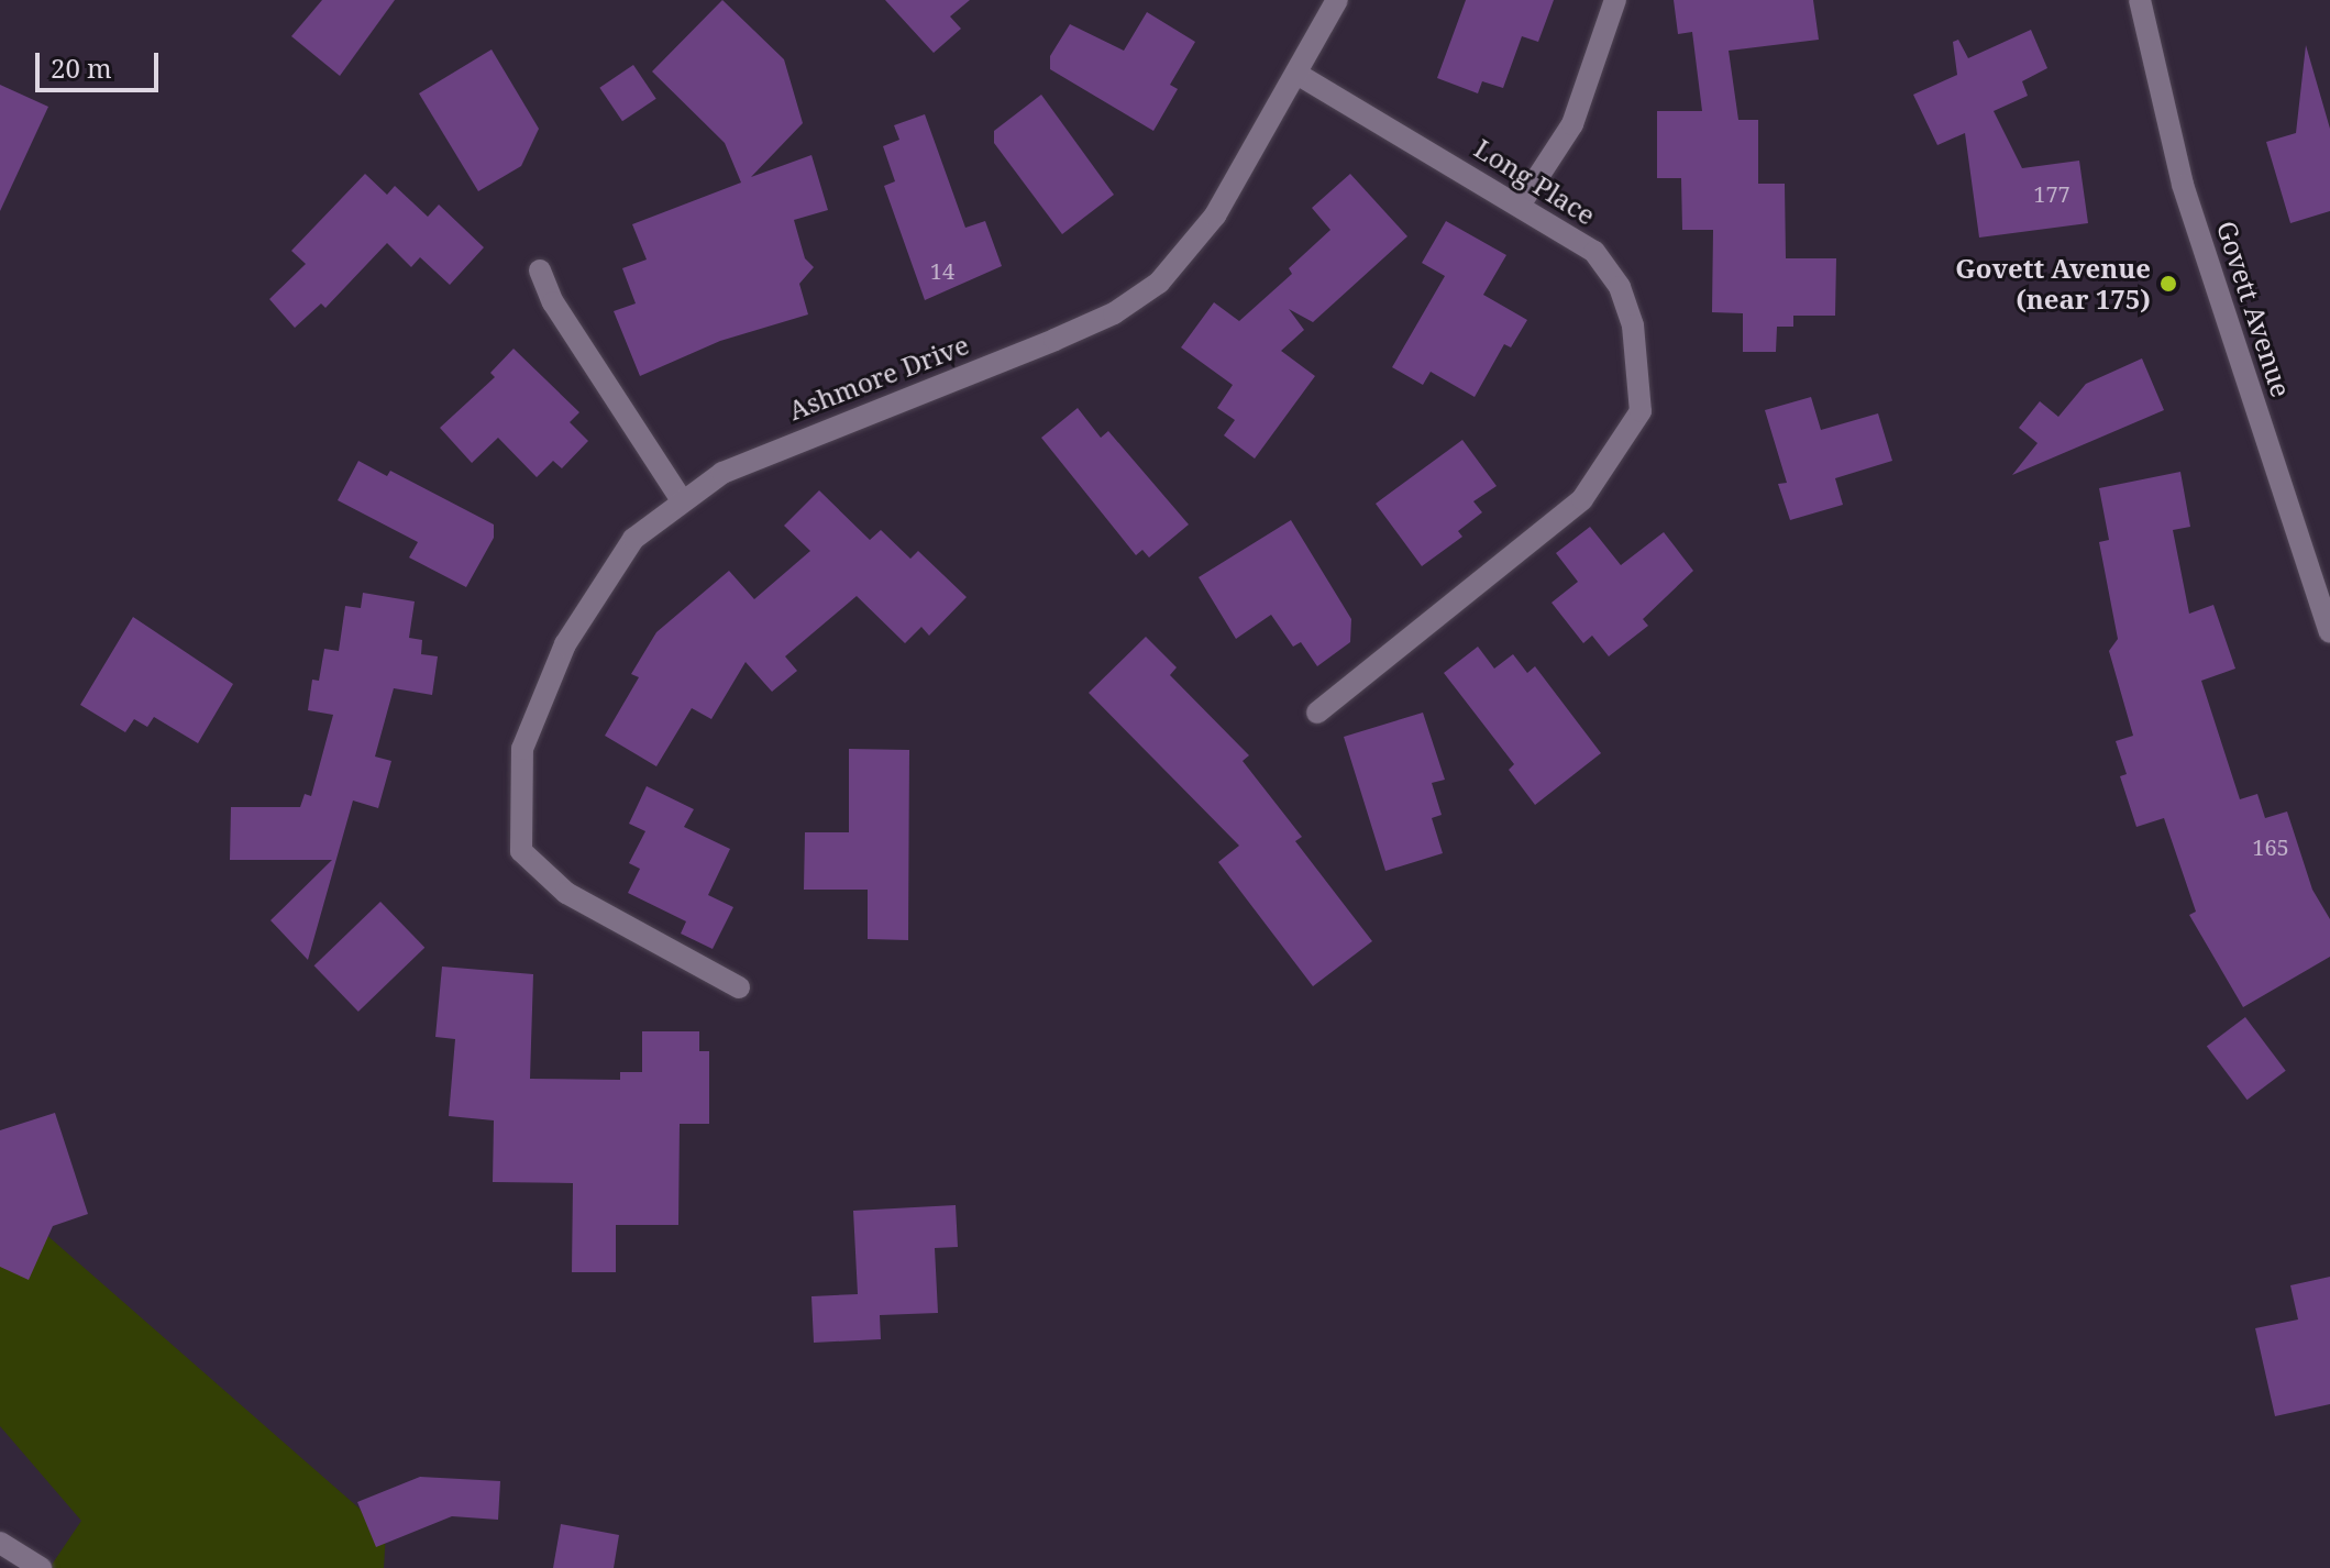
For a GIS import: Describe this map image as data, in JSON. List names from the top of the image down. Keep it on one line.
{"streets":{"street":["Long Place","Govett Avenue","Ashmore Drive"]},"crossings":[["Long Place","Ashmore Drive"]],"places":["Govett Avenue (near 175)"],"house_numbers":["177","14","165"],"scale_bar":"20 m"}
